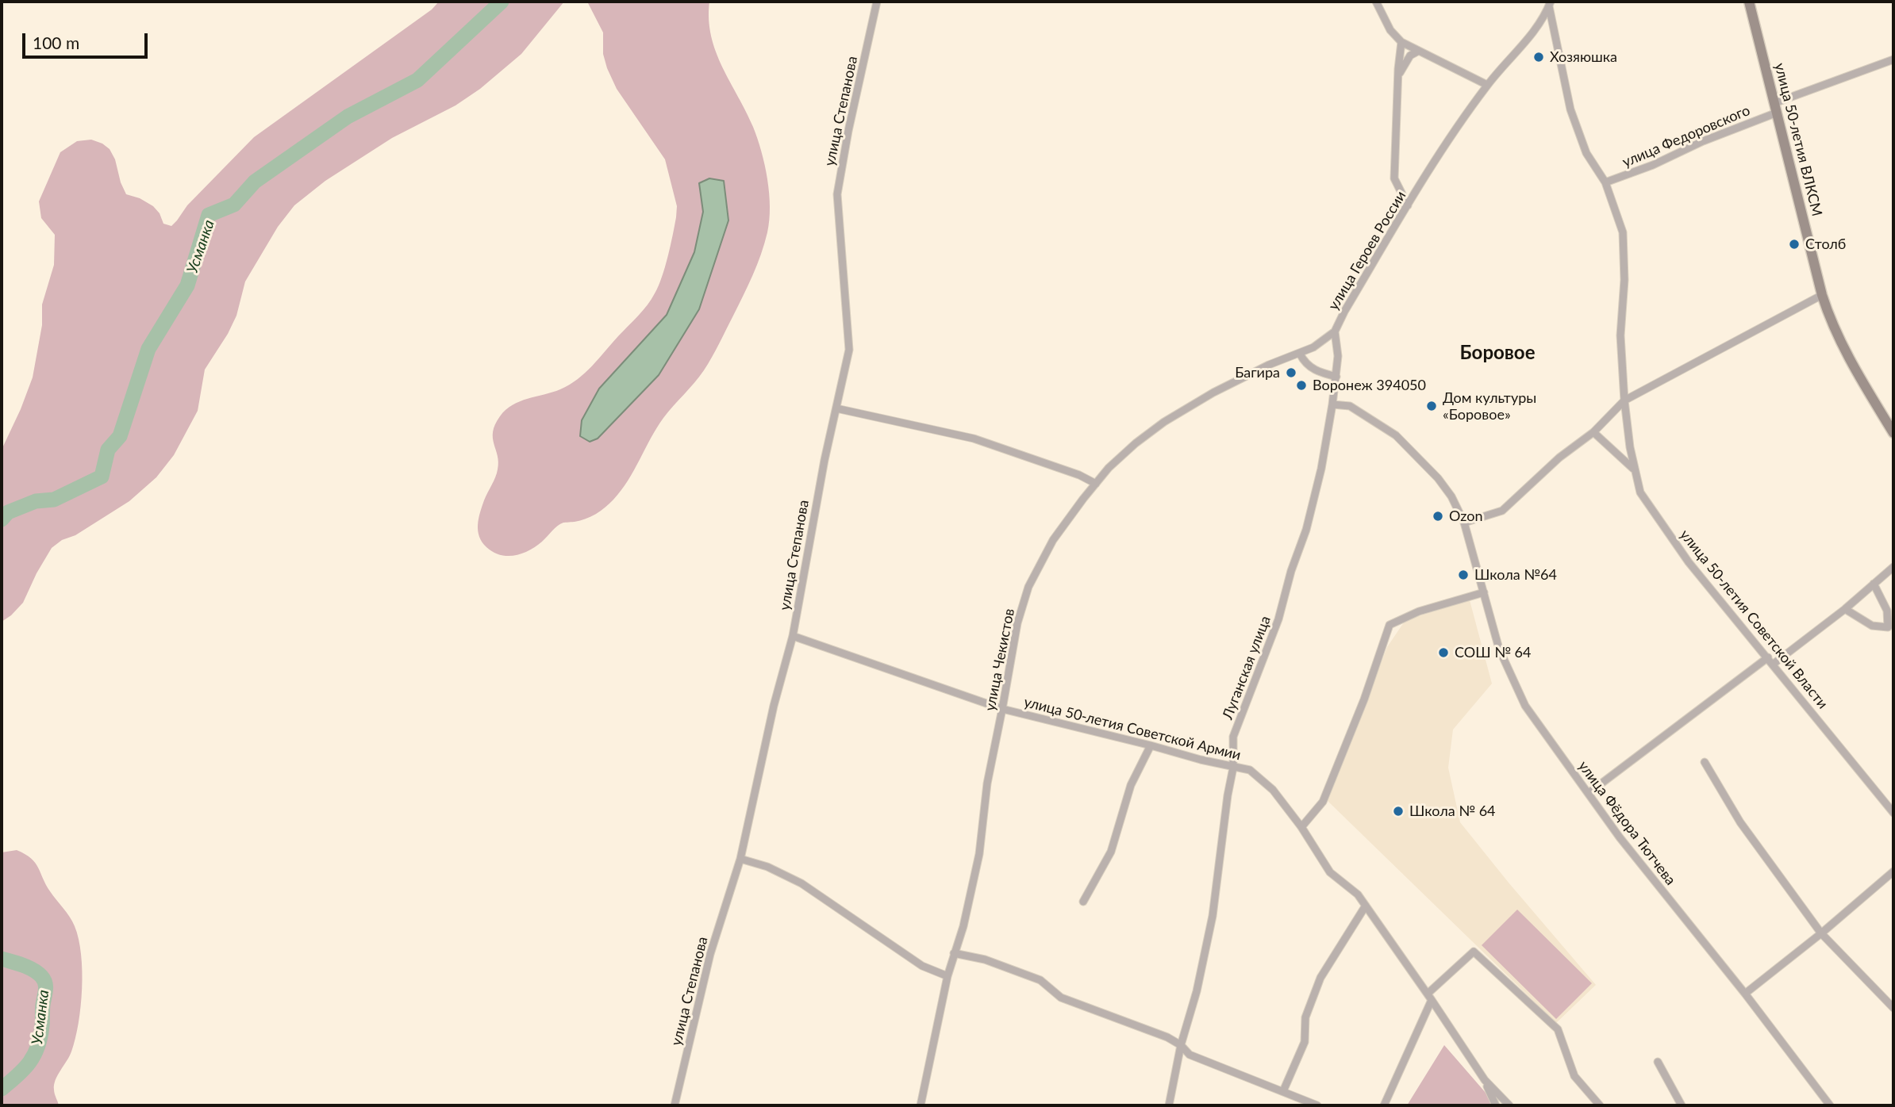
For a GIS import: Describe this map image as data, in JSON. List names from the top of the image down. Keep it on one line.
{"streets":{"street":["улица Степанова","улица Федоровского","улица 50-летия ВЛКСМ","улица Героев России","улица 50-летия Советской Власти","улица Чекистов","Луганская улица","улица 50-летия Советской Армии","улица Фёдора Тютчева"]},"crossings":[["улица Степанова","улица 50-летия Советской Армии"],["улица Федоровского","улица 50-летия ВЛКСМ"],["улица Федоровского","улица 50-летия Советской Власти"],["улица Героев России","улица 50-летия Советской Власти"],["улица Героев России","улица Чекистов"],["улица Героев России","Луганская улица"],["улица Чекистов","улица 50-летия Советской Армии"],["Луганская улица","улица 50-летия Советской Армии"]],"districts":["Боровое"],"water":["Усманка"],"places":["Хозяюшка","Столб","Багира","Воронеж 394050","Дом культуры «Боровое»","Ozon","Школа №64","СОШ № 64","Школа № 64"],"scale_bar":"100 m"}
